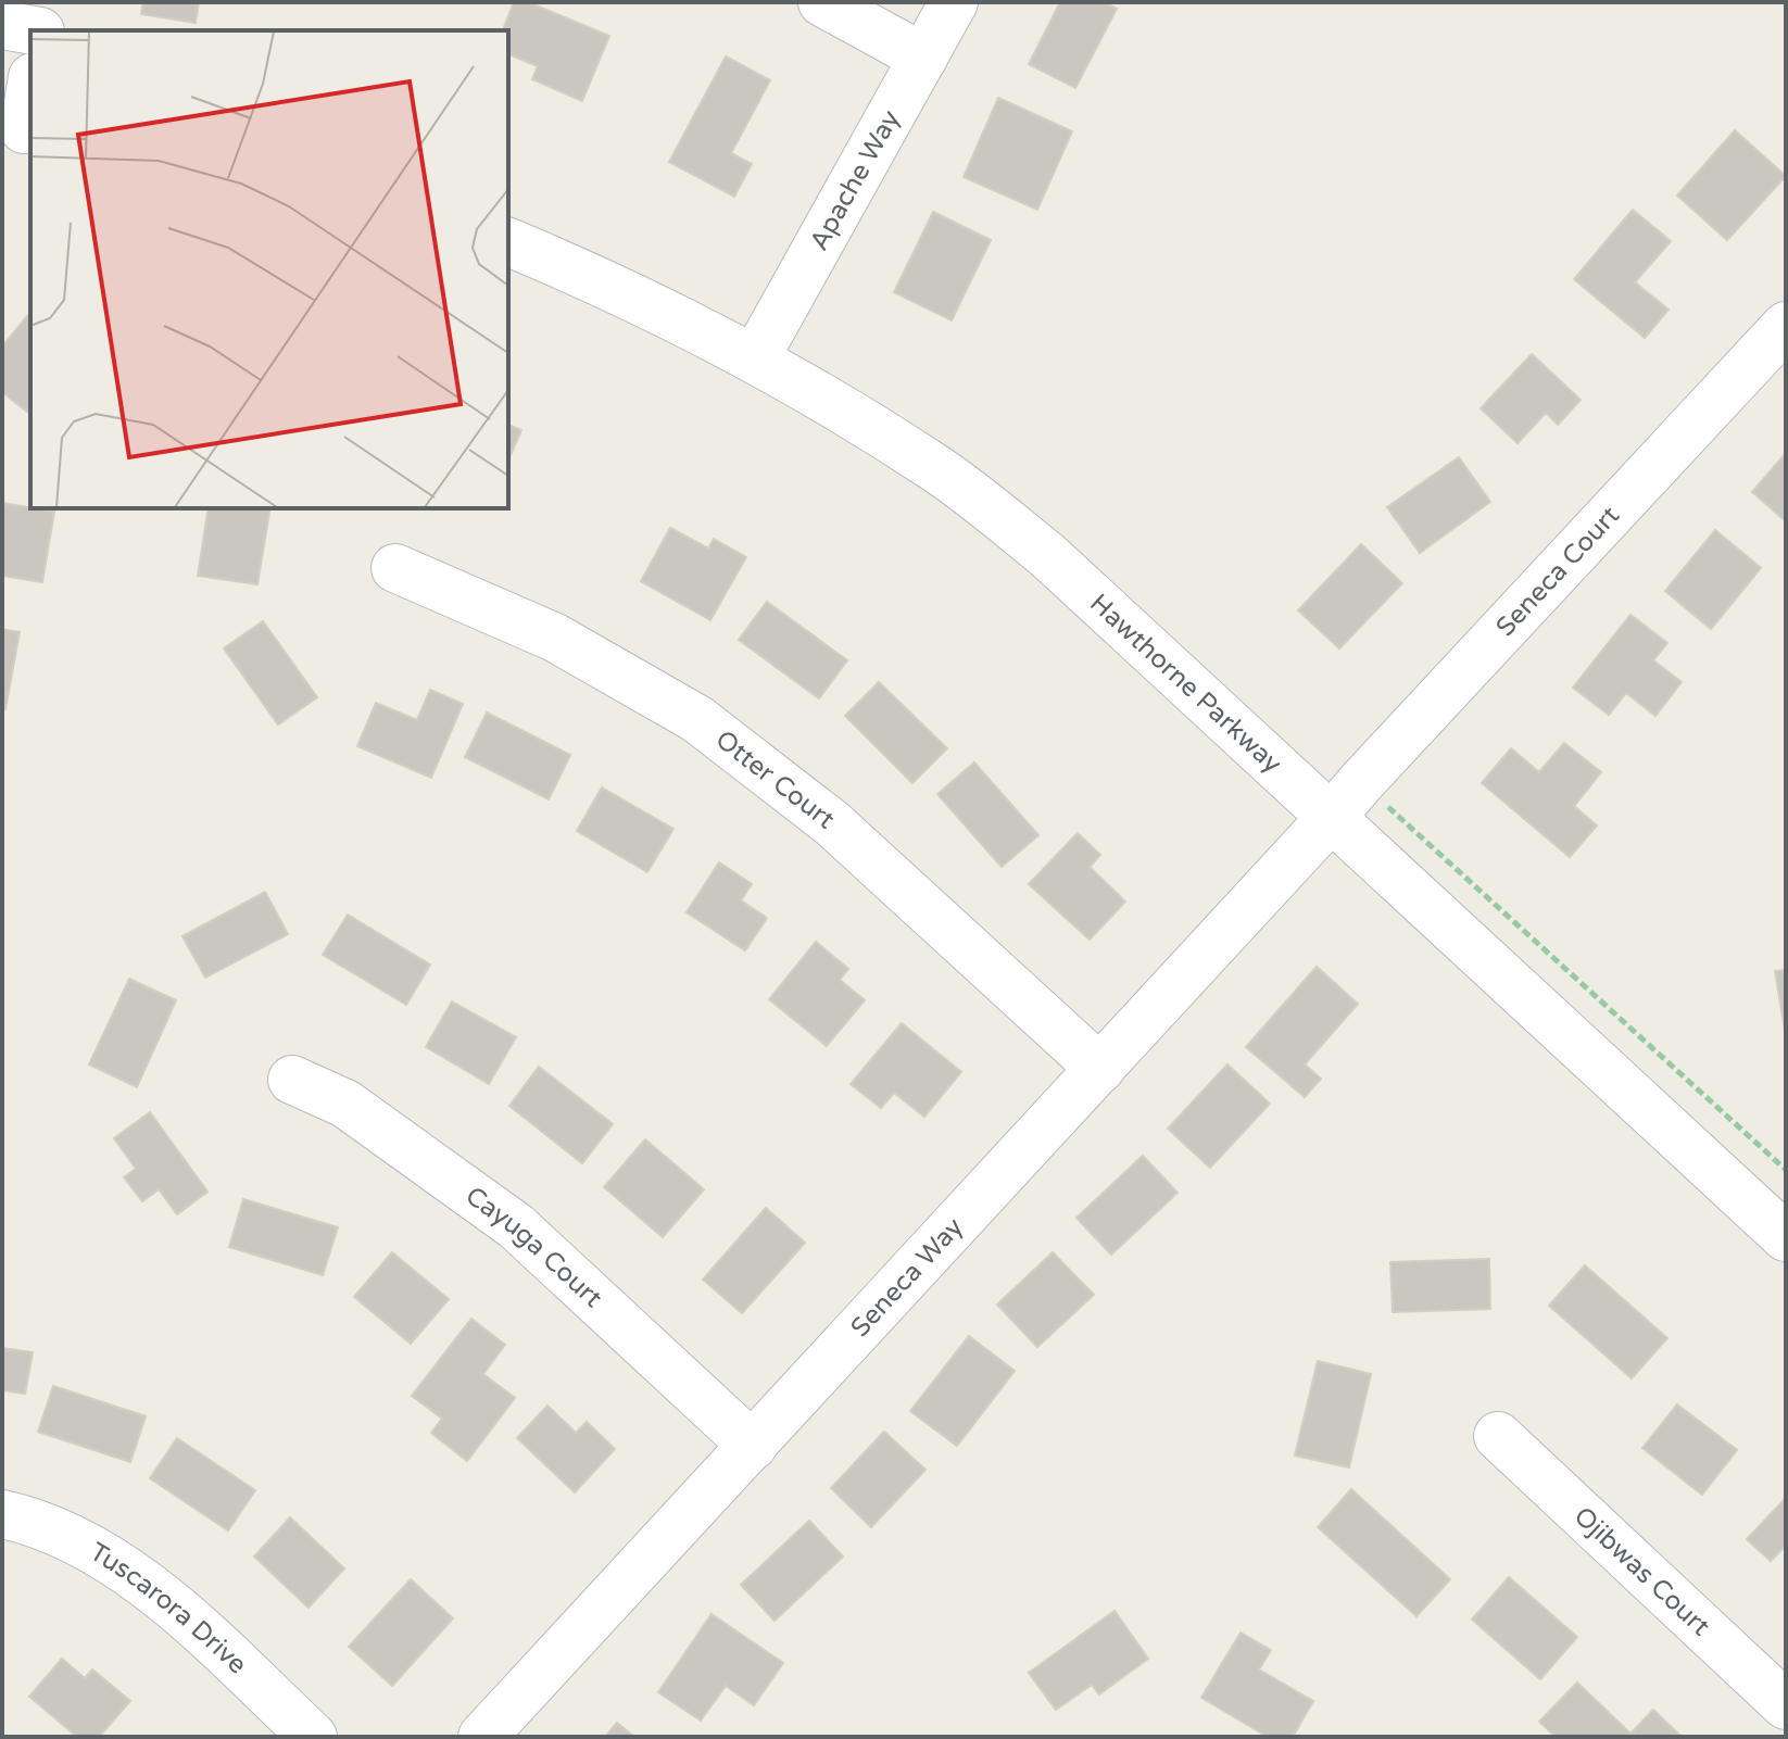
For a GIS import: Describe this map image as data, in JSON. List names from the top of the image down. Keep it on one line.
{"streets":{"street":["Apache Way","Seneca Court","Hawthorne Parkway","Otter Court","Cayuga Court","Seneca Way","Ojibwas Court","Tuscarora Drive"]},"crossings":[["Apache Way","Hawthorne Parkway"],["Seneca Court","Hawthorne Parkway"],["Seneca Court","Seneca Way"],["Hawthorne Parkway","Seneca Way"],["Otter Court","Seneca Way"],["Cayuga Court","Seneca Way"]]}
